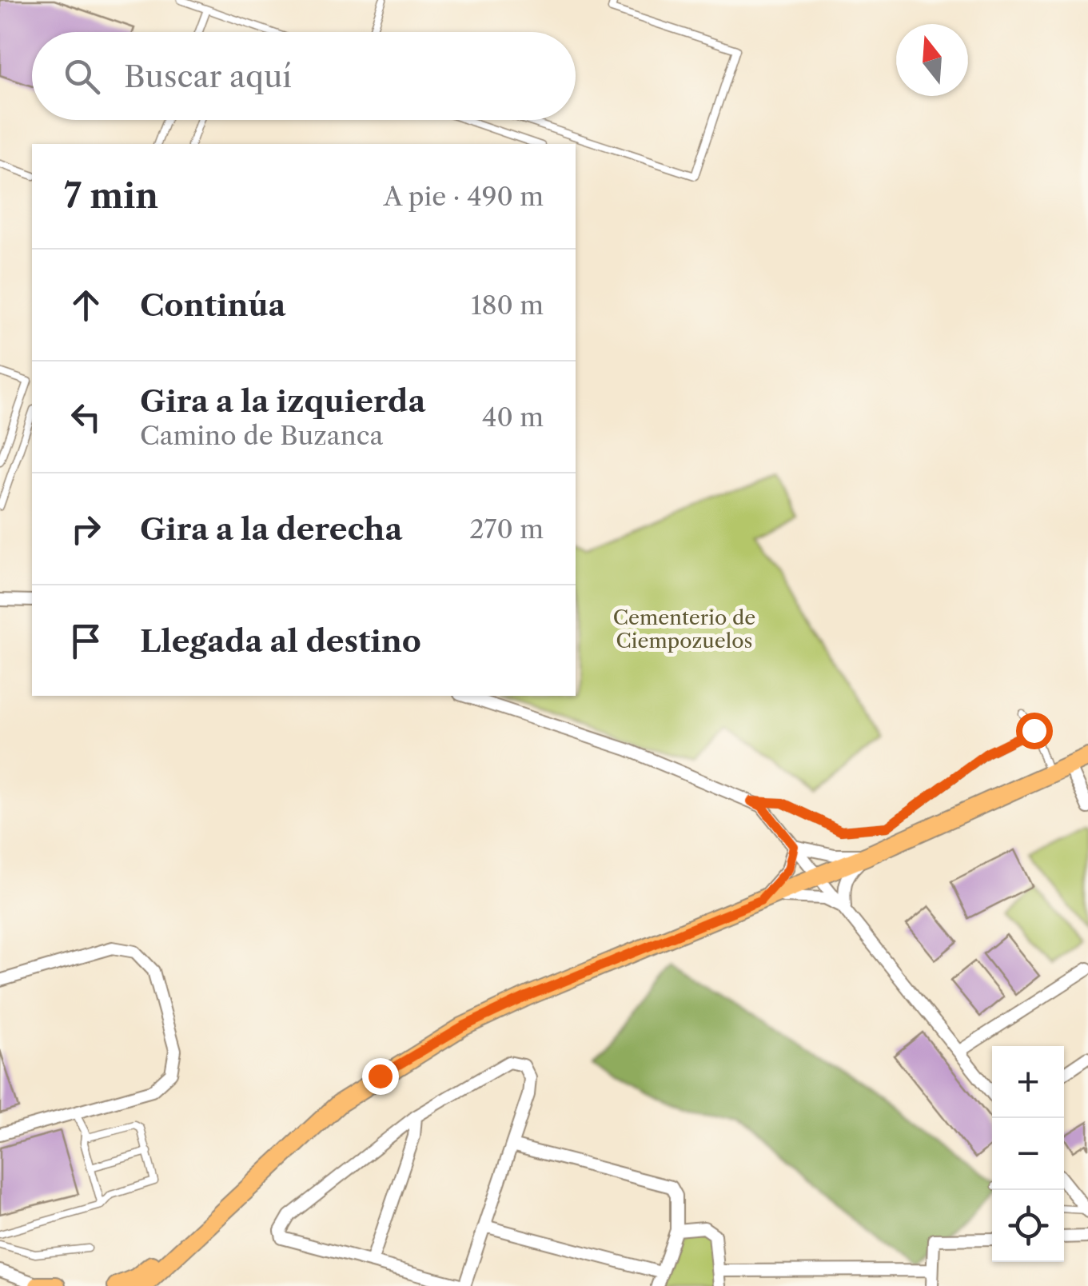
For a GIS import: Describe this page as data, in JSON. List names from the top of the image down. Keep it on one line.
{"parks":["Cementerio de Ciempozuelos"],"north":"top","page":{"search":"Buscar aquí","heading":["7 min","A pie · 490 m"],"list":[["Continúa","180 m"],["Gira a la izquierda","Camino de Buzanca","40 m"],["Gira a la derecha","270 m"],"Llegada al destino"],"map_buttons":["+","−"]}}
